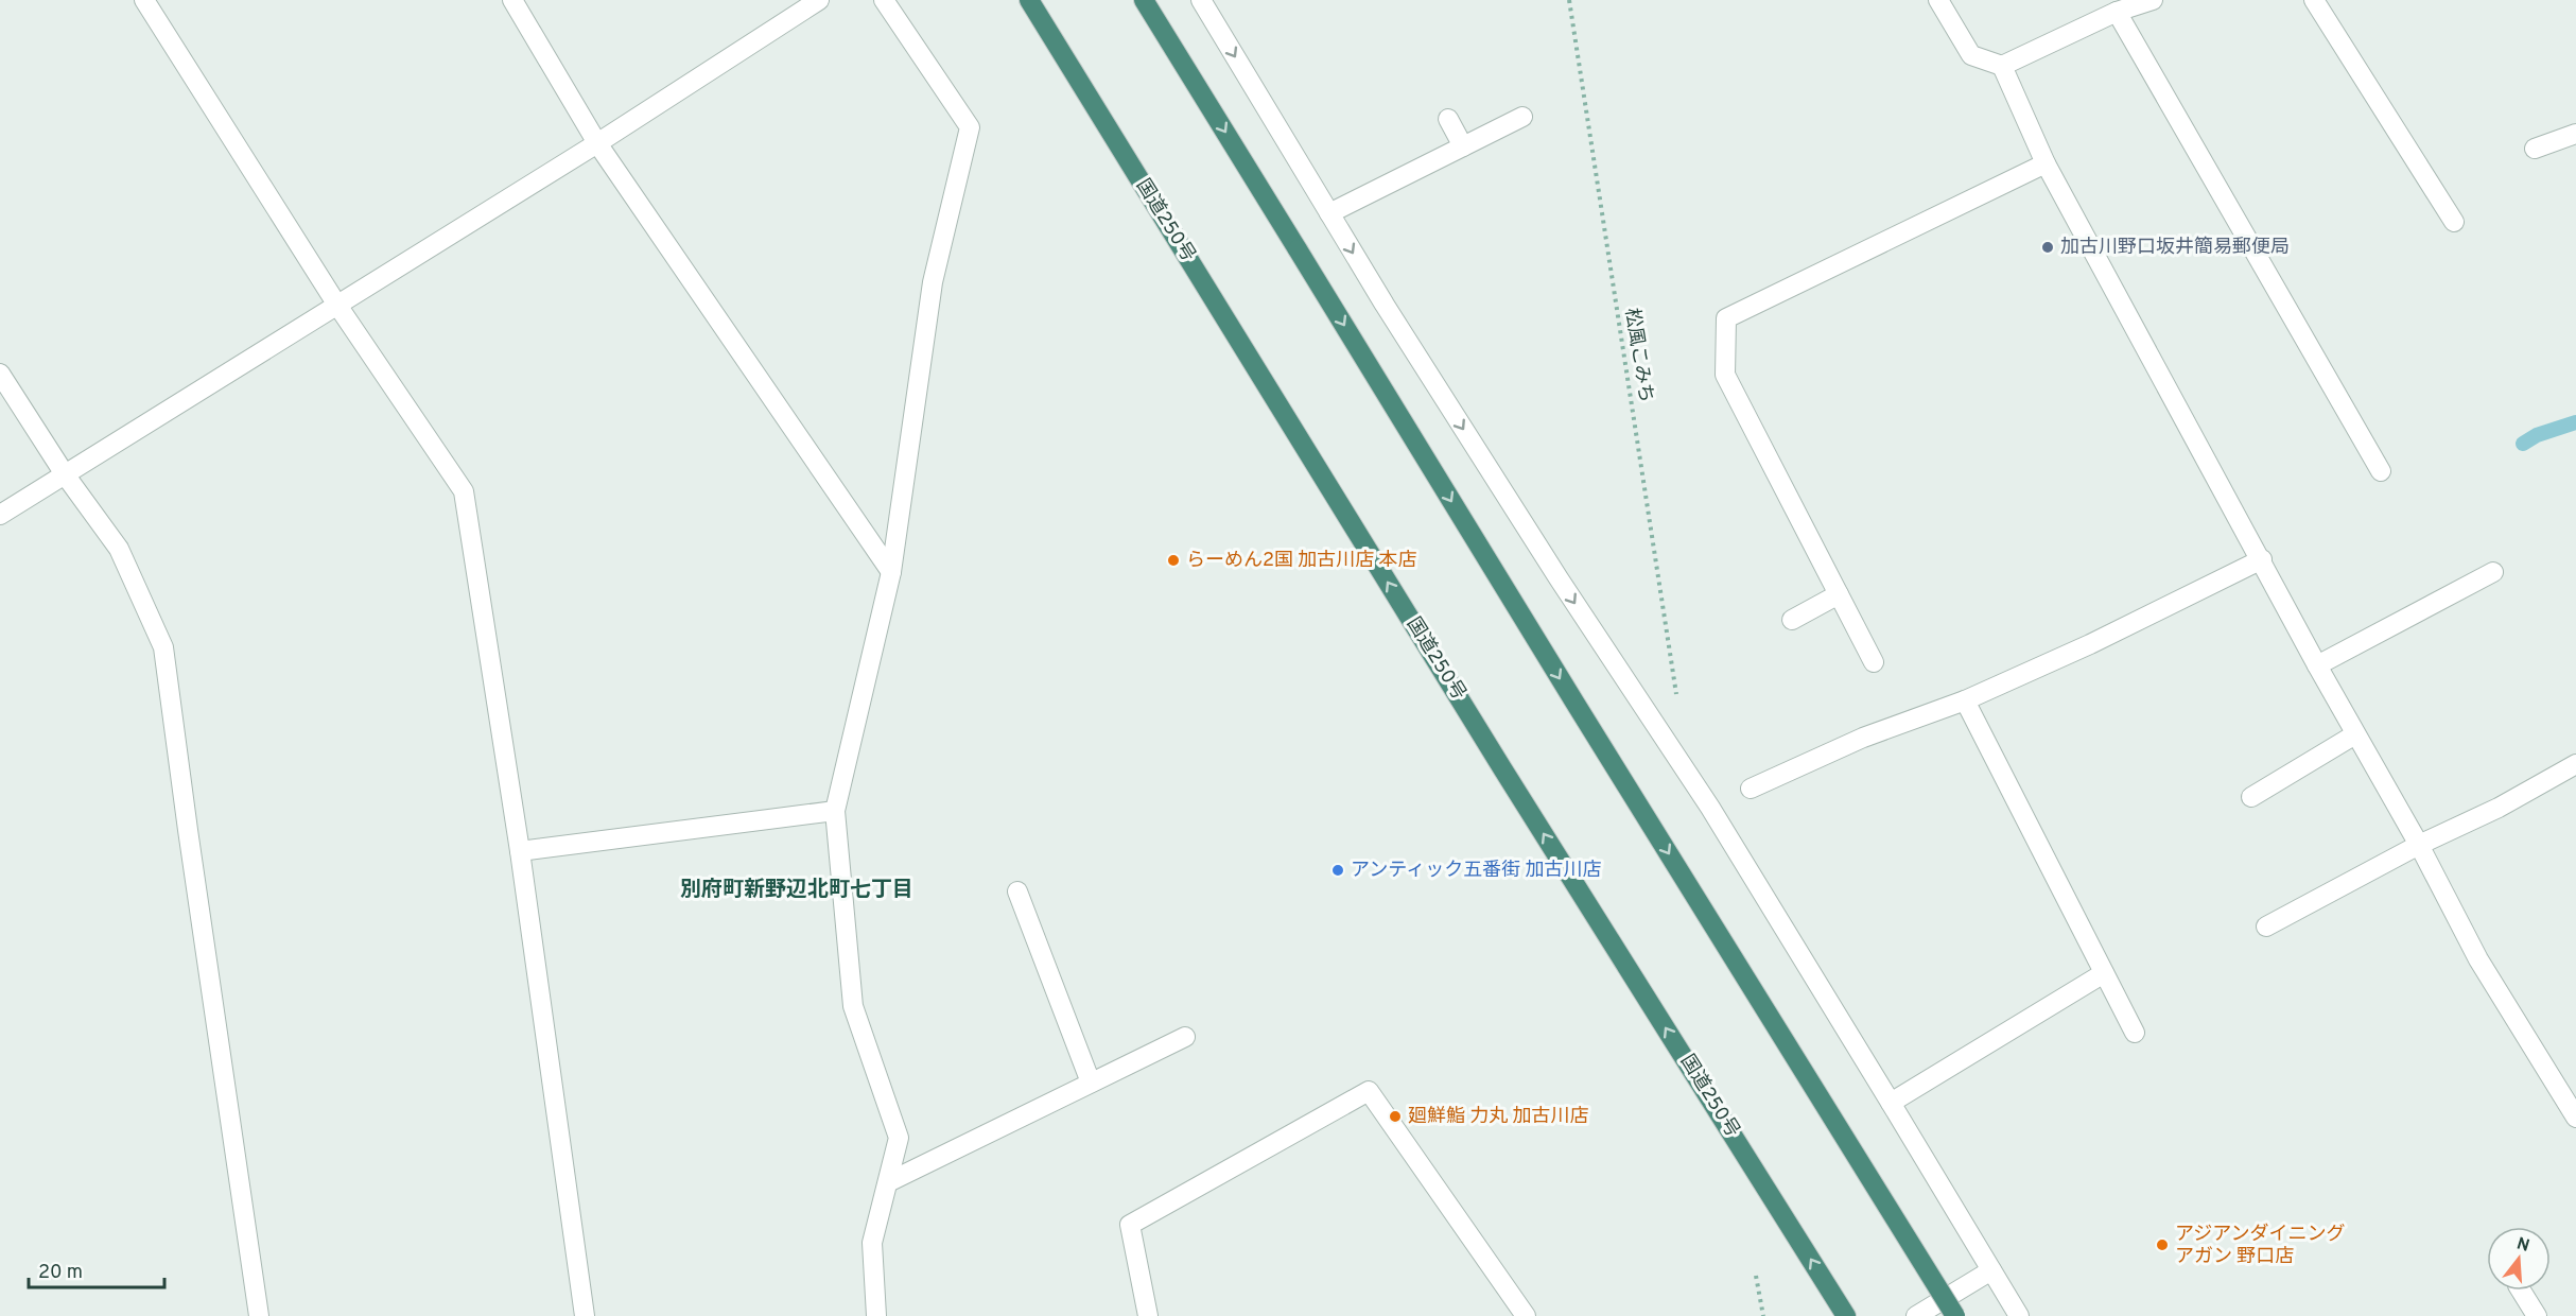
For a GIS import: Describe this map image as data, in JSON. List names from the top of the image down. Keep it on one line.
{"streets":{"highway":["国道250号"],"path":["松風こみち"]},"districts":["別府町新野辺北町七丁目"],"places":["加古川野口坂井簡易郵便局","らーめん2国 加古川店 本店","アンティック五番街 加古川店","廻鮮鮨 力丸 加古川店","アジアンダイニング アガン 野口店"],"scale_bar":"20 m","north":"top"}
